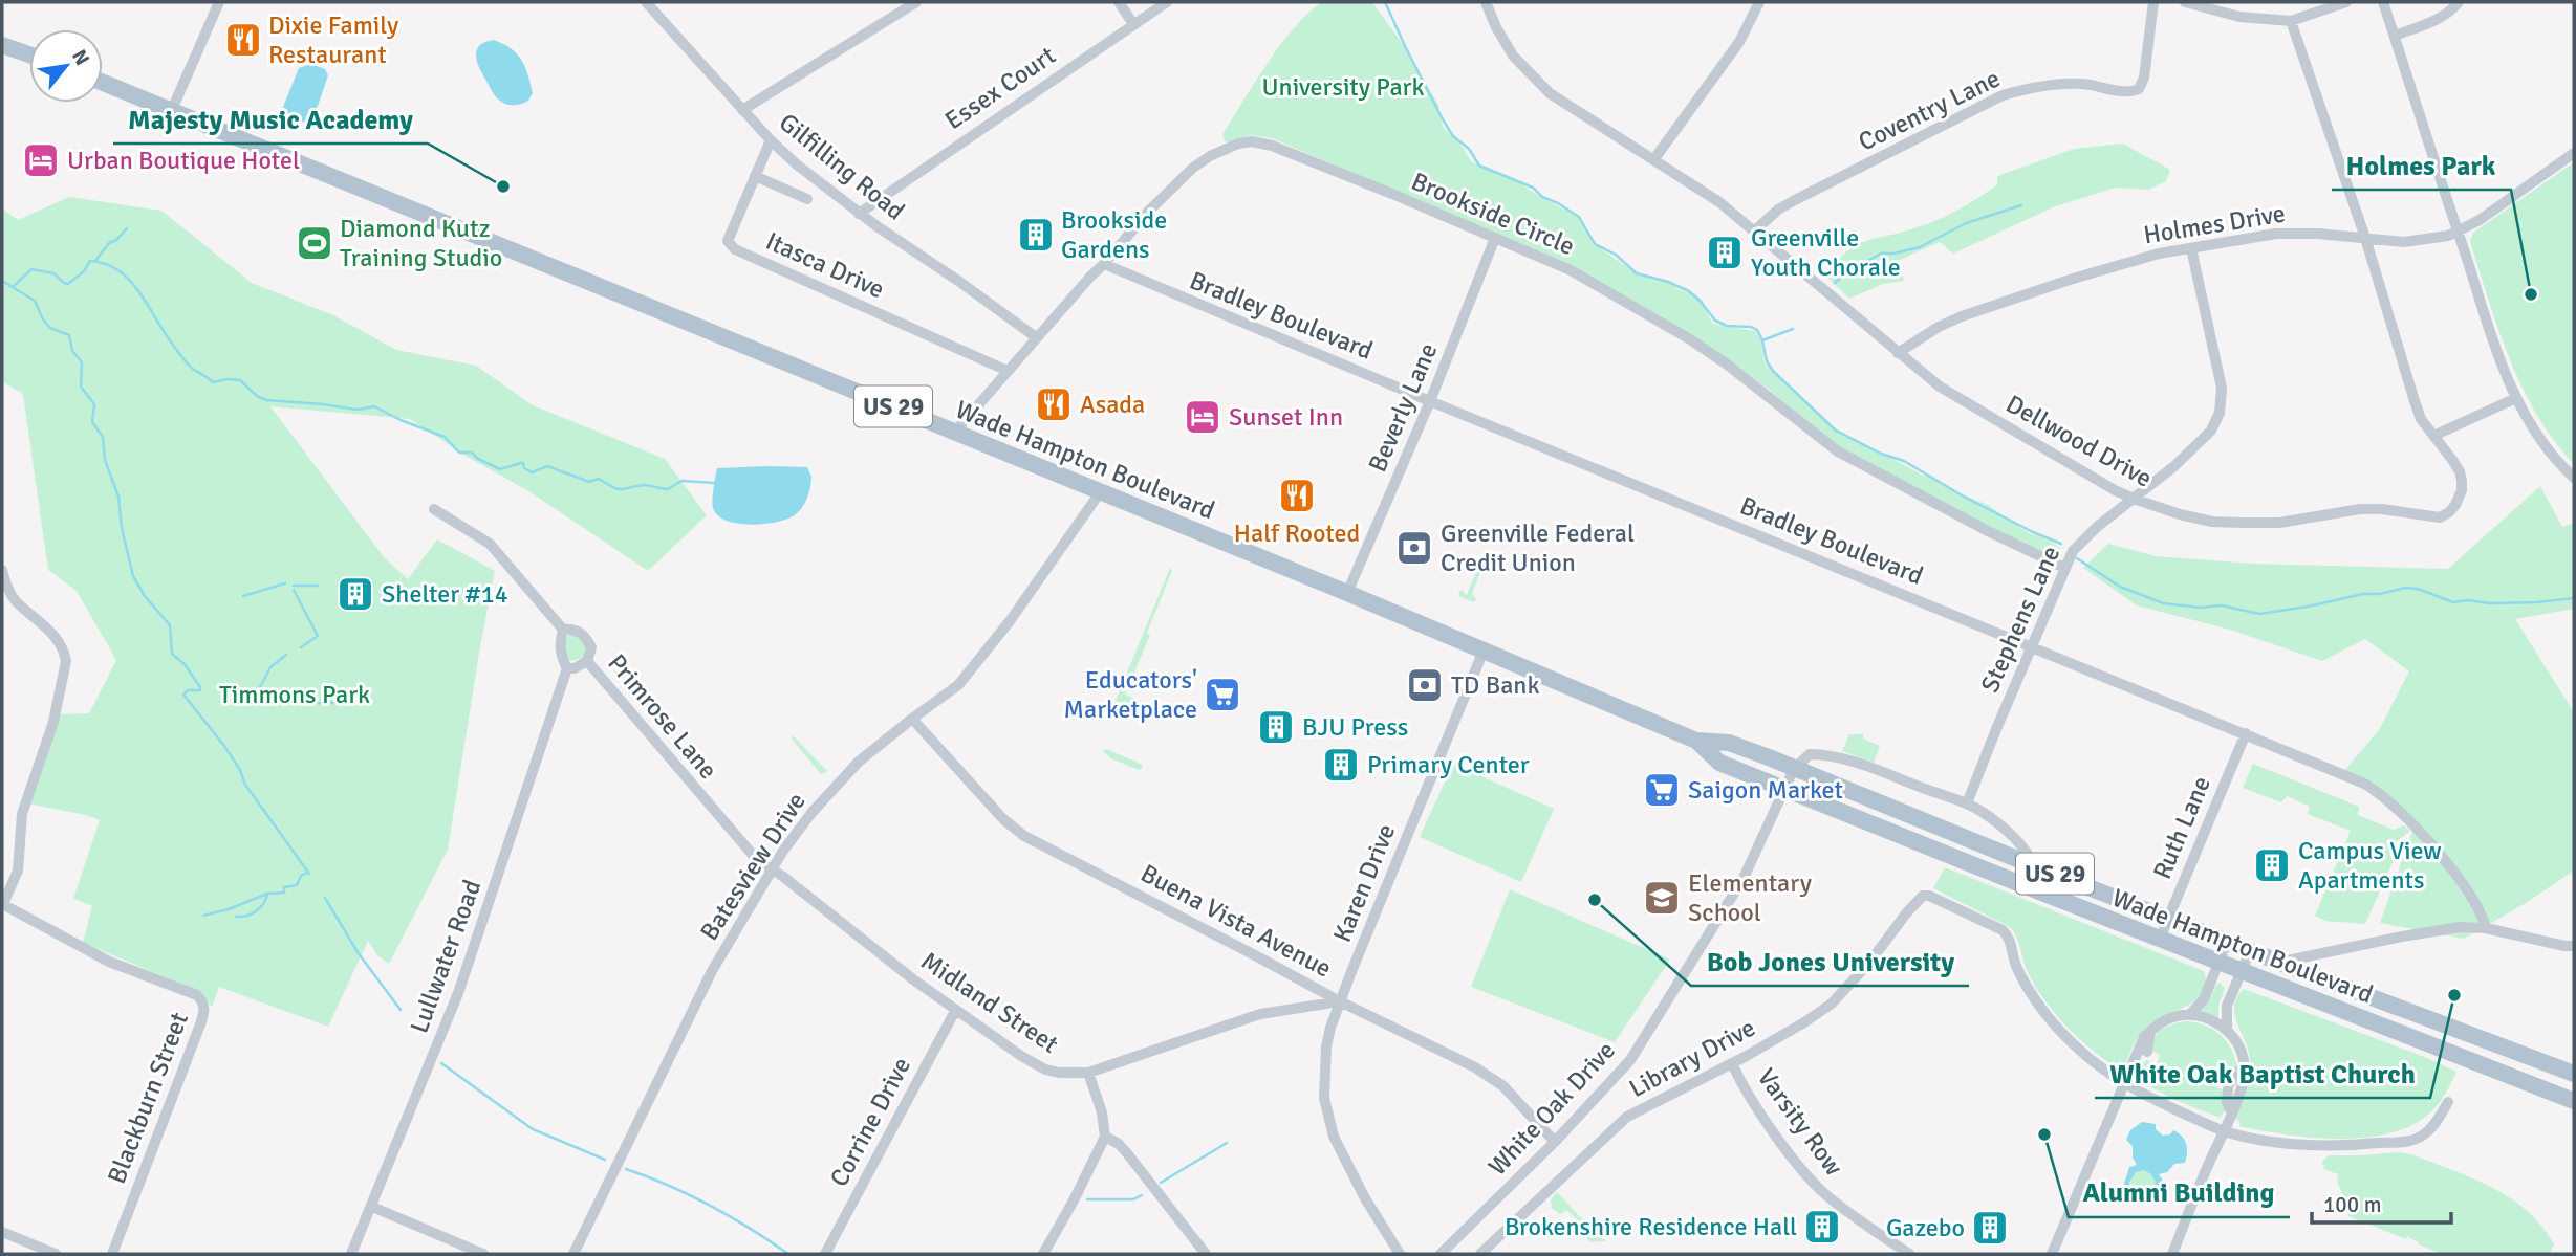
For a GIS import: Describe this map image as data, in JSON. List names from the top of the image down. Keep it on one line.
{"streets":{"main road":["US 29","Wade Hampton Boulevard"],"street":["Essex Court","Coventry Lane","Gilfilling Road","Brookside Circle","Holmes Drive","Itasca Drive","Bradley Boulevard","Beverly Lane","Dellwood Drive","Stephens Lane","Primrose Lane","Ruth Lane","Batesview Drive","Karen Drive","Buena Vista Avenue","Lullwater Road","Midland Street","Library Drive","Blackburn Street","White Oak Drive","Corrine Drive","Varsity Row"]},"crossings":[["Essex Court","Gilfilling Road"],["Coventry Lane","Dellwood Drive"],["Gilfilling Road","Brookside Circle"],["Gilfilling Road","Itasca Drive"],["Brookside Circle","Itasca Drive"],["Brookside Circle","Bradley Boulevard"],["Brookside Circle","Beverly Lane"],["Brookside Circle","Wade Hampton Boulevard"],["Brookside Circle","Stephens Lane"],["Holmes Drive","Dellwood Drive"],["Holmes Drive","Stephens Lane"],["Bradley Boulevard","Beverly Lane"],["Bradley Boulevard","Stephens Lane"],["Bradley Boulevard","Ruth Lane"],["Beverly Lane","Wade Hampton Boulevard"],["Dellwood Drive","Stephens Lane"],["Wade Hampton Boulevard","Ruth Lane"],["Wade Hampton Boulevard","Batesview Drive"],["Wade Hampton Boulevard","Karen Drive"],["Wade Hampton Boulevard","White Oak Drive"],["Primrose Lane","Batesview Drive"],["Primrose Lane","Lullwater Road"],["Primrose Lane","Midland Street"],["Batesview Drive","Buena Vista Avenue"],["Batesview Drive","Midland Street"],["Karen Drive","Buena Vista Avenue"],["Karen Drive","Midland Street"],["Buena Vista Avenue","Midland Street"],["Buena Vista Avenue","White Oak Drive"],["Midland Street","Corrine Drive"],["Library Drive","Varsity Row"]],"parks":["University Park","Timmons Park"],"places":{"restaurant":["Dixie Family Restaurant","Asada","Half Rooted"],"hotel":["Urban Boutique Hotel","Sunset Inn"],"other":["Majesty Music Academy","Holmes Park","Bob Jones University","White Oak Baptist Church","Alumni Building"],"building":["Brookside Gardens","Greenville Youth Chorale","Shelter #14","BJU Press","Primary Center","Campus View Apartments","Brokenshire Residence Hall","Gazebo"],"sports":["Diamond Kutz Training Studio"],"bank":["Greenville Federal Credit Union","TD Bank"],"supermarket":["Educators' Marketplace","Saigon Market"],"school or university":["Elementary School"]},"scale_bar":"100 m","north":"top right"}
